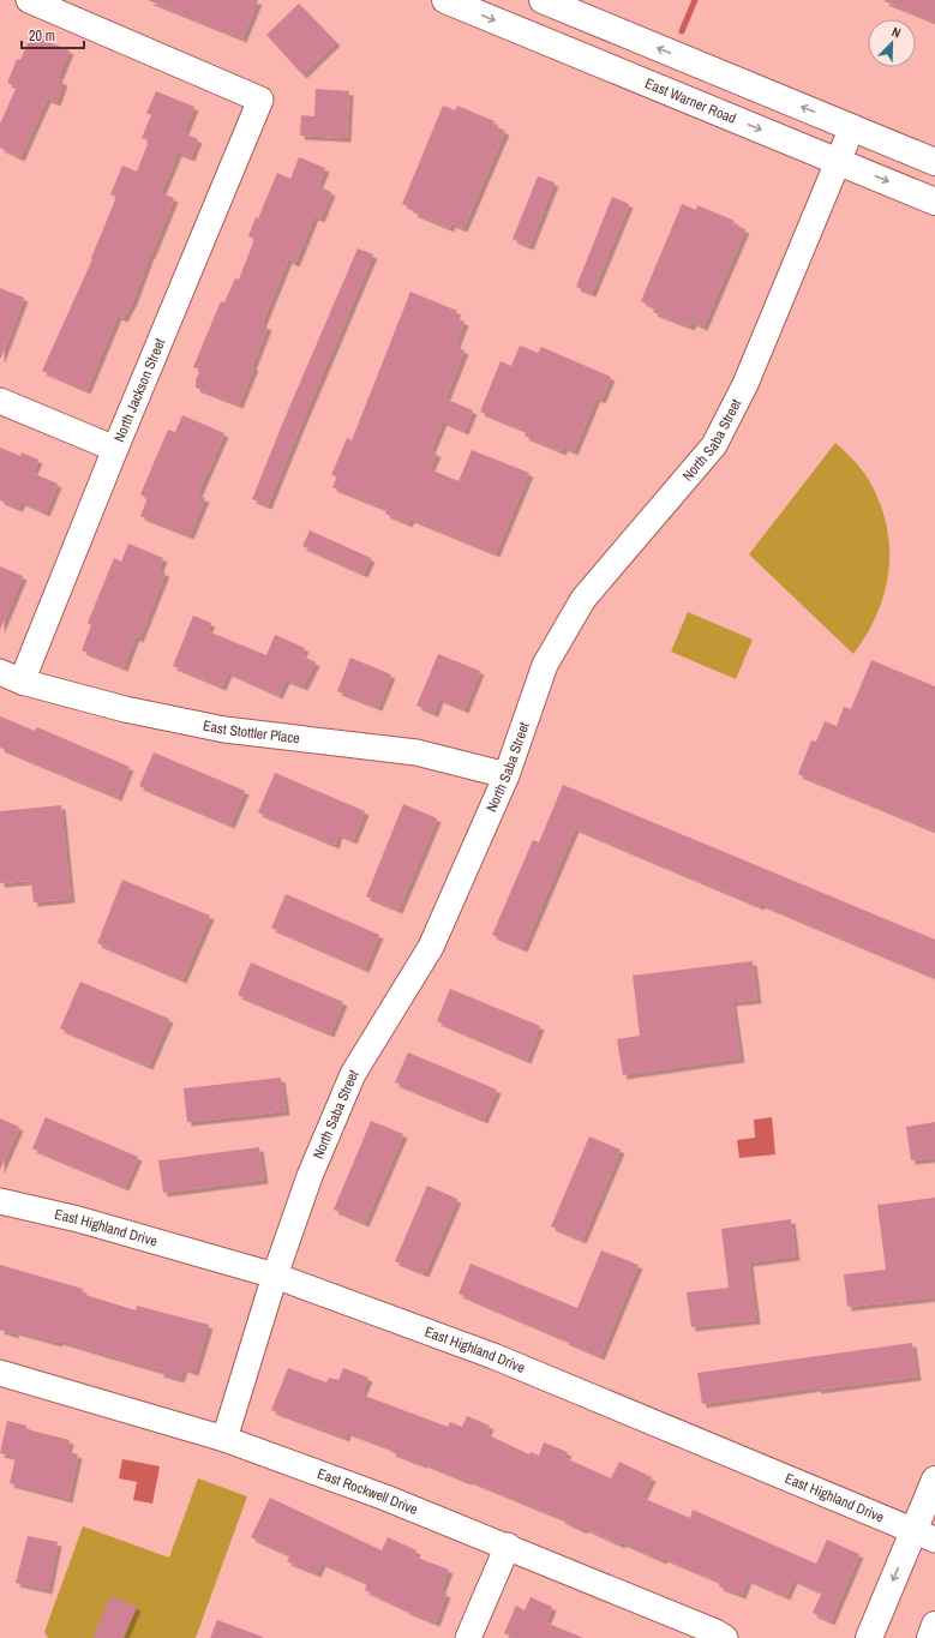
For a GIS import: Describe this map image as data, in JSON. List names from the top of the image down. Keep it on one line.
{"streets":{"main road":["East Warner Road"],"street":["North Jackson Street","North Saba Street","East Stottler Place","East Highland Drive","East Rockwell Drive"]},"crossings":[["East Warner Road","North Saba Street"],["North Jackson Street","East Stottler Place"],["North Saba Street","East Stottler Place"],["North Saba Street","East Highland Drive"],["North Saba Street","East Rockwell Drive"]],"scale_bar":"20 m","north":"top right"}
